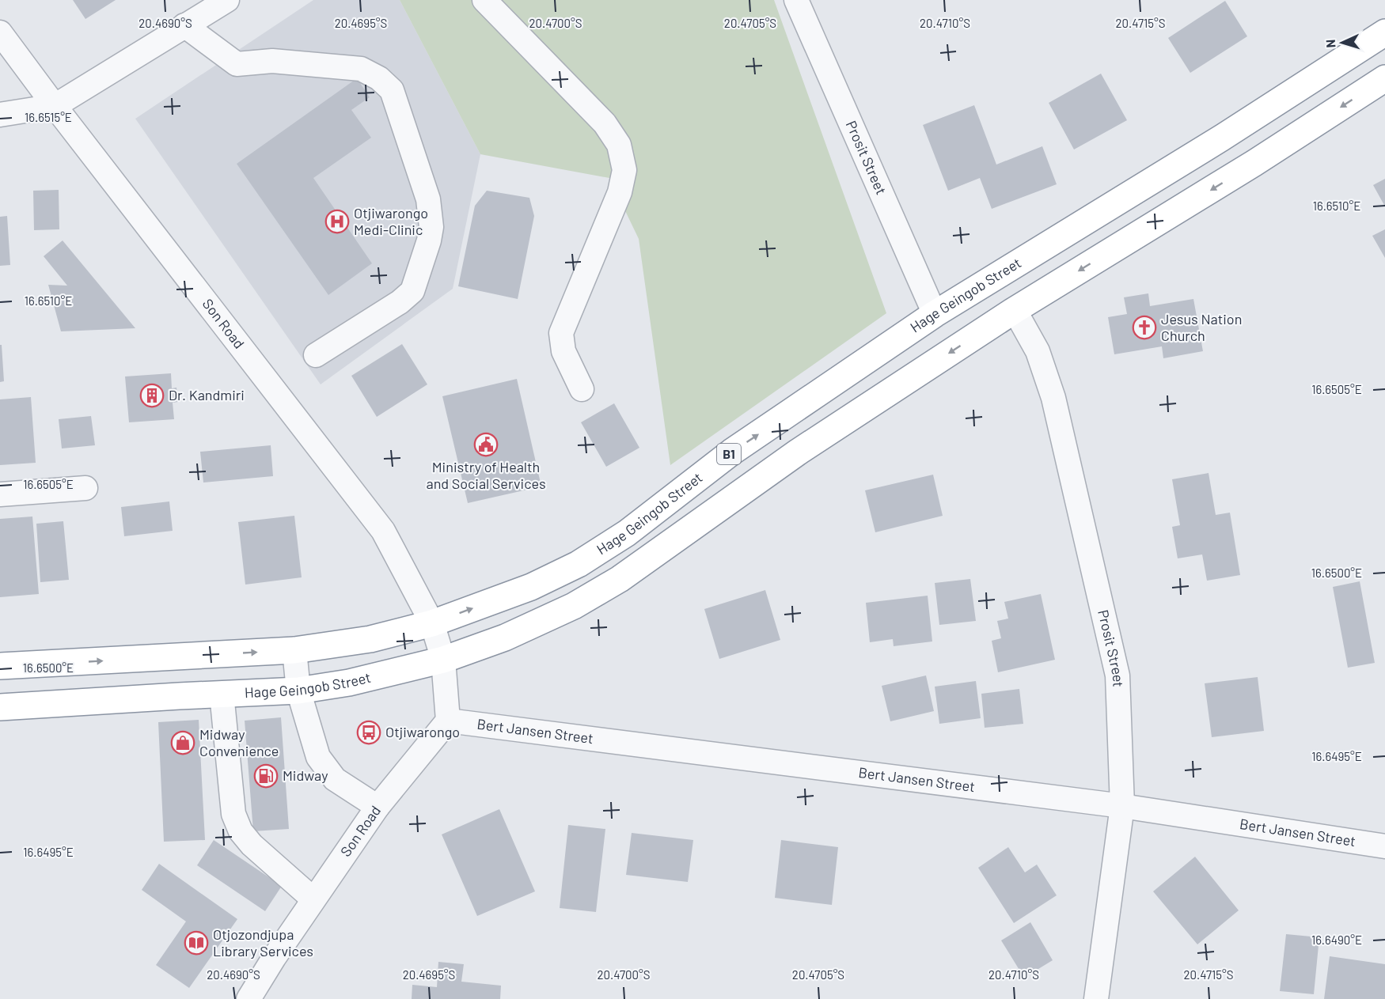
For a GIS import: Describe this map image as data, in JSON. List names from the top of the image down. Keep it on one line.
{"streets":{"highway":["Hage Geingob Street","B1"],"street":["Prosit Street","Son Road","Bert Jansen Street"]},"crossings":[["Prosit Street","Hage Geingob Street"],["Prosit Street","Bert Jansen Street"],["Hage Geingob Street","Son Road"],["Son Road","Bert Jansen Street"]],"places":{"hospital":["Otjiwarongo Medi-Clinic"],"church":["Jesus Nation Church"],"building":["Dr. Kandmiri"],"public building":["Ministry of Health and Social Services"],"bus stop":["Otjiwarongo"],"shop":["Midway Convenience"],"fuel station":["Midway"],"library":["Otjozondjupa Library Services"]},"north":"left","coordinates":["20.4690°S","20.4695°S","20.4700°S","20.4705°S","20.4710°S","20.4715°S","16.6515°E","16.6510°E","16.6505°E","16.6500°E","16.6495°E","16.6490°E"]}
